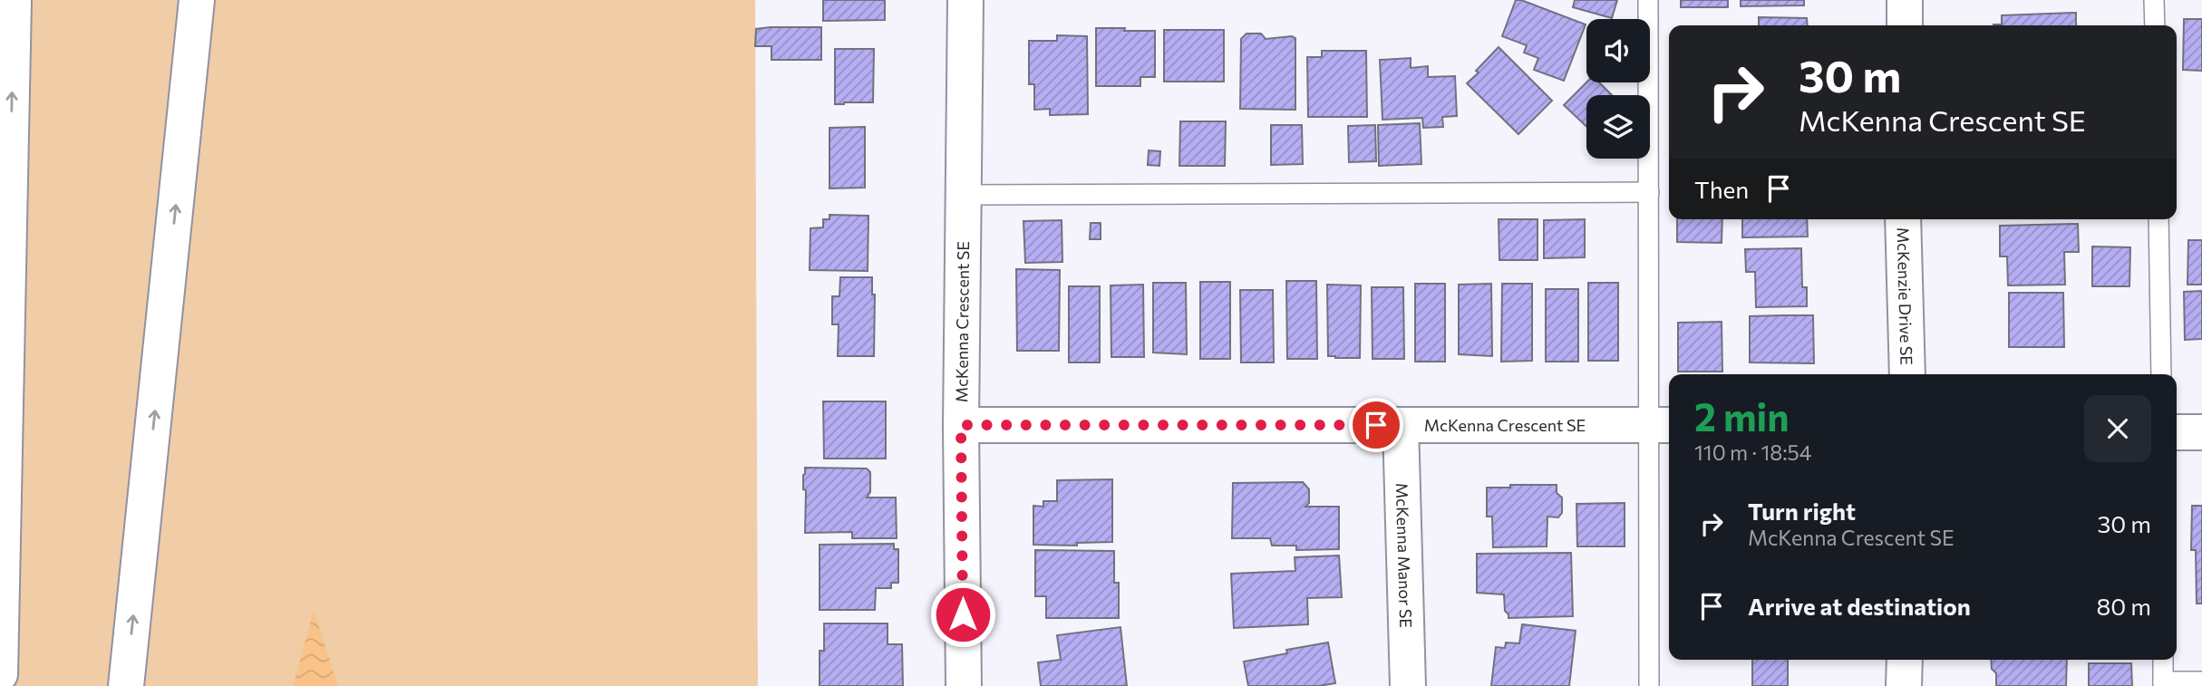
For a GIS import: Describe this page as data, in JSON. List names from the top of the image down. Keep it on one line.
{"streets":{"main road":["McKenzie Drive SE","McKenna Crescent SE","McKenna Manor SE"]},"crossings":[["McKenna Crescent SE","McKenna Manor SE"]],"page":{"turn":["30 m","McKenna Crescent SE"],"then":"Then","heading":["2 min","110 m · 18:54"],"list":[{"name":"Turn right","note":"McKenna Crescent SE","value":"30 m"},{"name":"Arrive at destination","value":"80 m"}]}}
